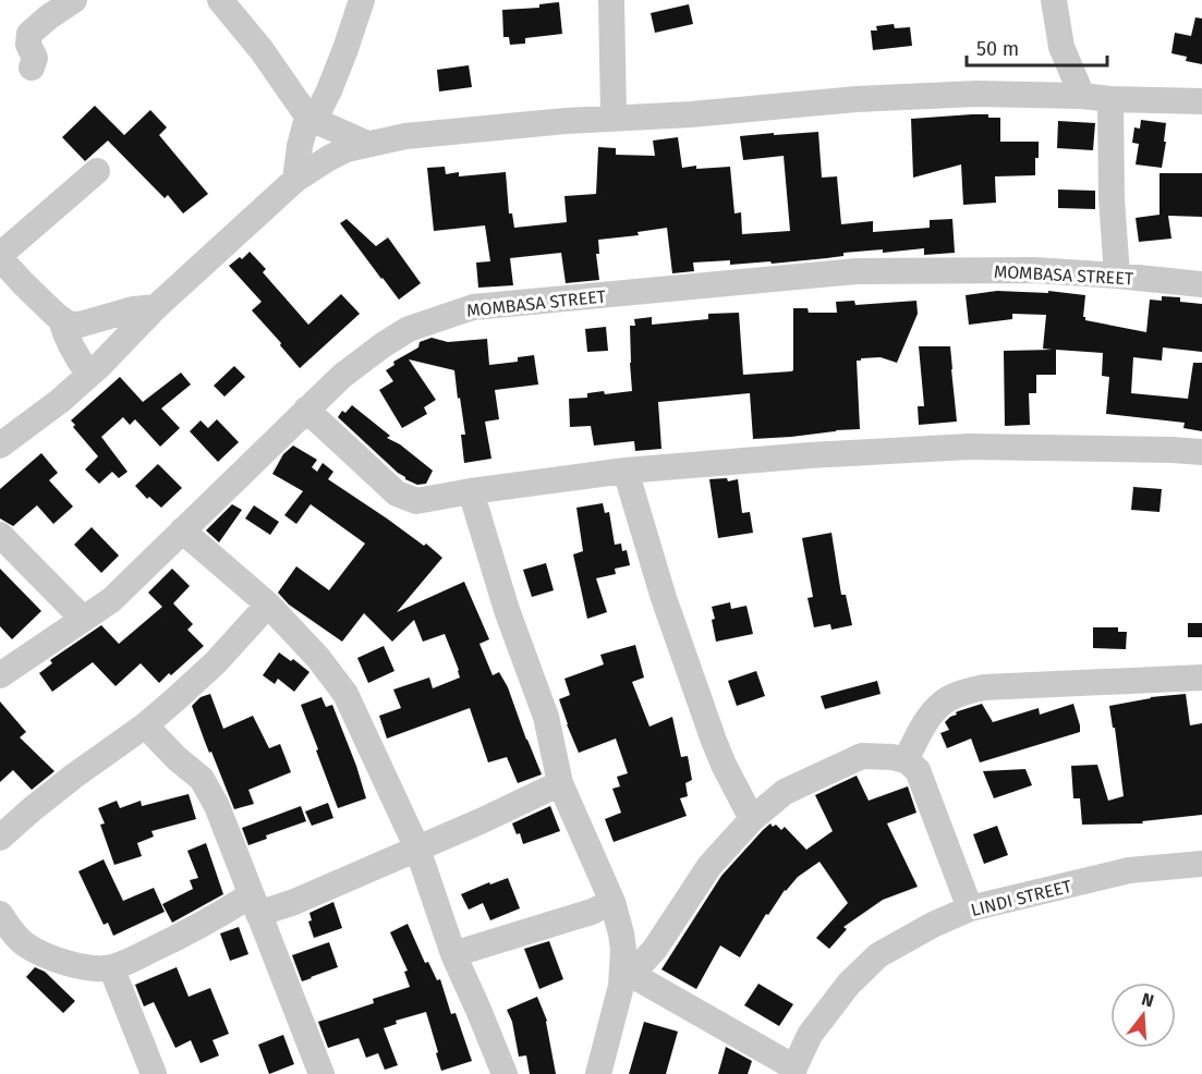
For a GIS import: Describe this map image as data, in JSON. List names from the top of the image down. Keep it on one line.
{"streets":{"street":["MOMBASA STREET","LINDI STREET"]},"scale_bar":"50 m","north":"top"}
